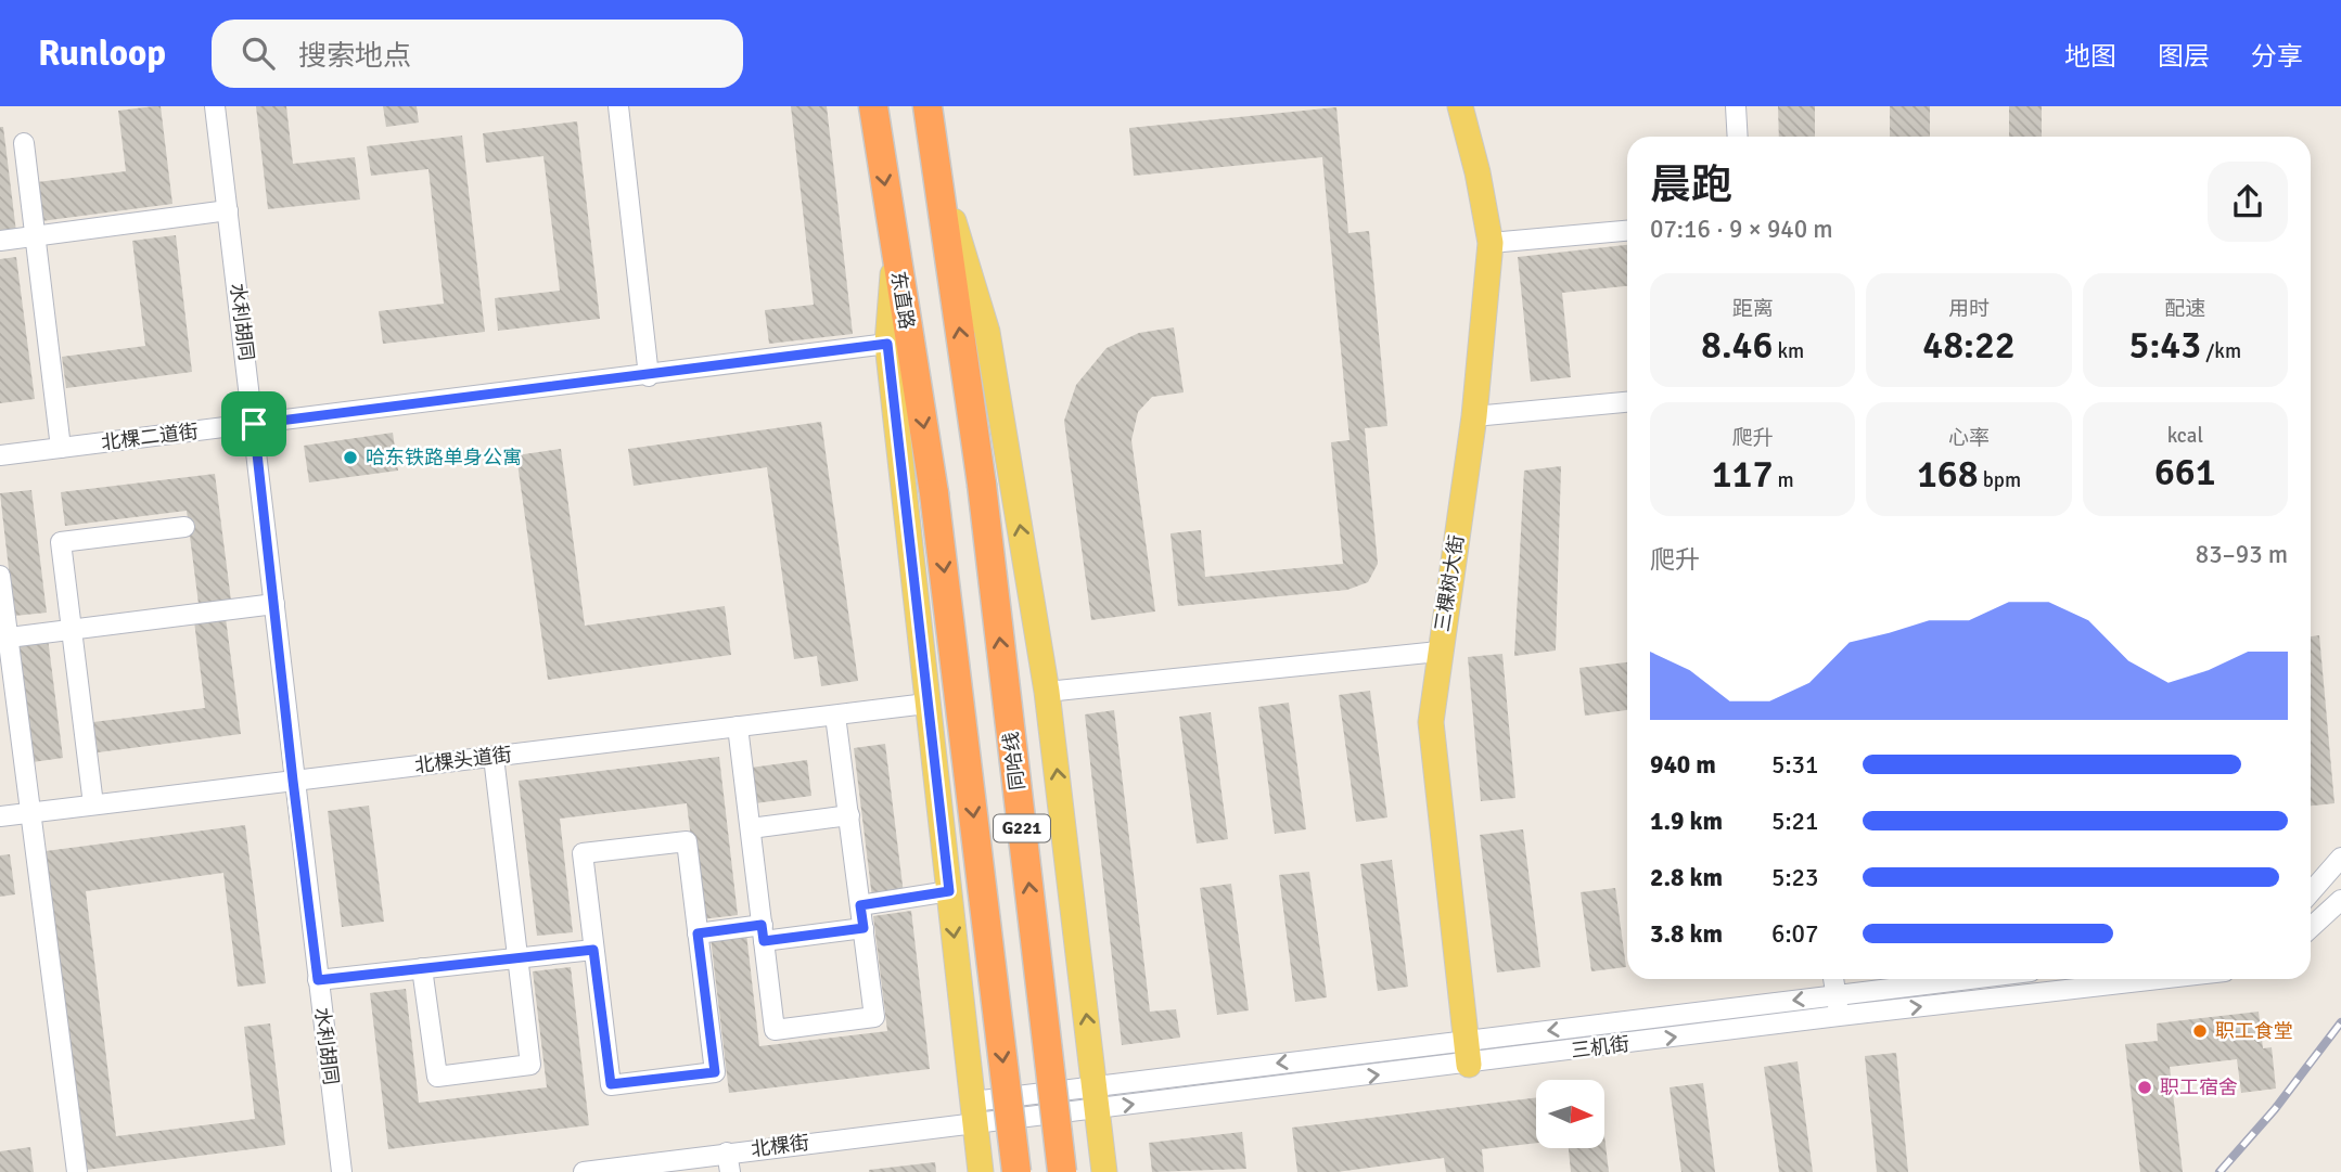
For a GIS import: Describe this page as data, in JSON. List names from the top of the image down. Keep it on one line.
{"streets":{"highway":["东直路","同哈线","G221"],"main road":["三棵树大街"],"street":["水利胡同","北棵二道街","北棵头道街","三机街","北棵街"]},"crossings":[["水利胡同","北棵二道街"],["水利胡同","北棵头道街"],["三棵树大街","三机街"],["同哈线","G221"],["三机街","北棵街"]],"one_way":["东直路","同哈线"],"places":["哈东铁路单身公寓","职工食堂","职工宿舍"],"north":"right","page":{"header":"Runloop","search":"搜索地点","nav":["地图","图层","分享"],"heading":["晨跑","07:16 · 9 × 940 m"],"stats":[["距离","8.46 km"],["用时","48:22"],["配速","5:43 /km"],["爬升","117 m"],["心率","168 bpm"],["kcal","661"]],"chart":["爬升","83–93 m"],"list":[{"name":"940 m","note":"5:31"},{"name":"1.9 km","note":"5:21"},{"name":"2.8 km","note":"5:23"},{"name":"3.8 km","note":"6:07"}]}}
